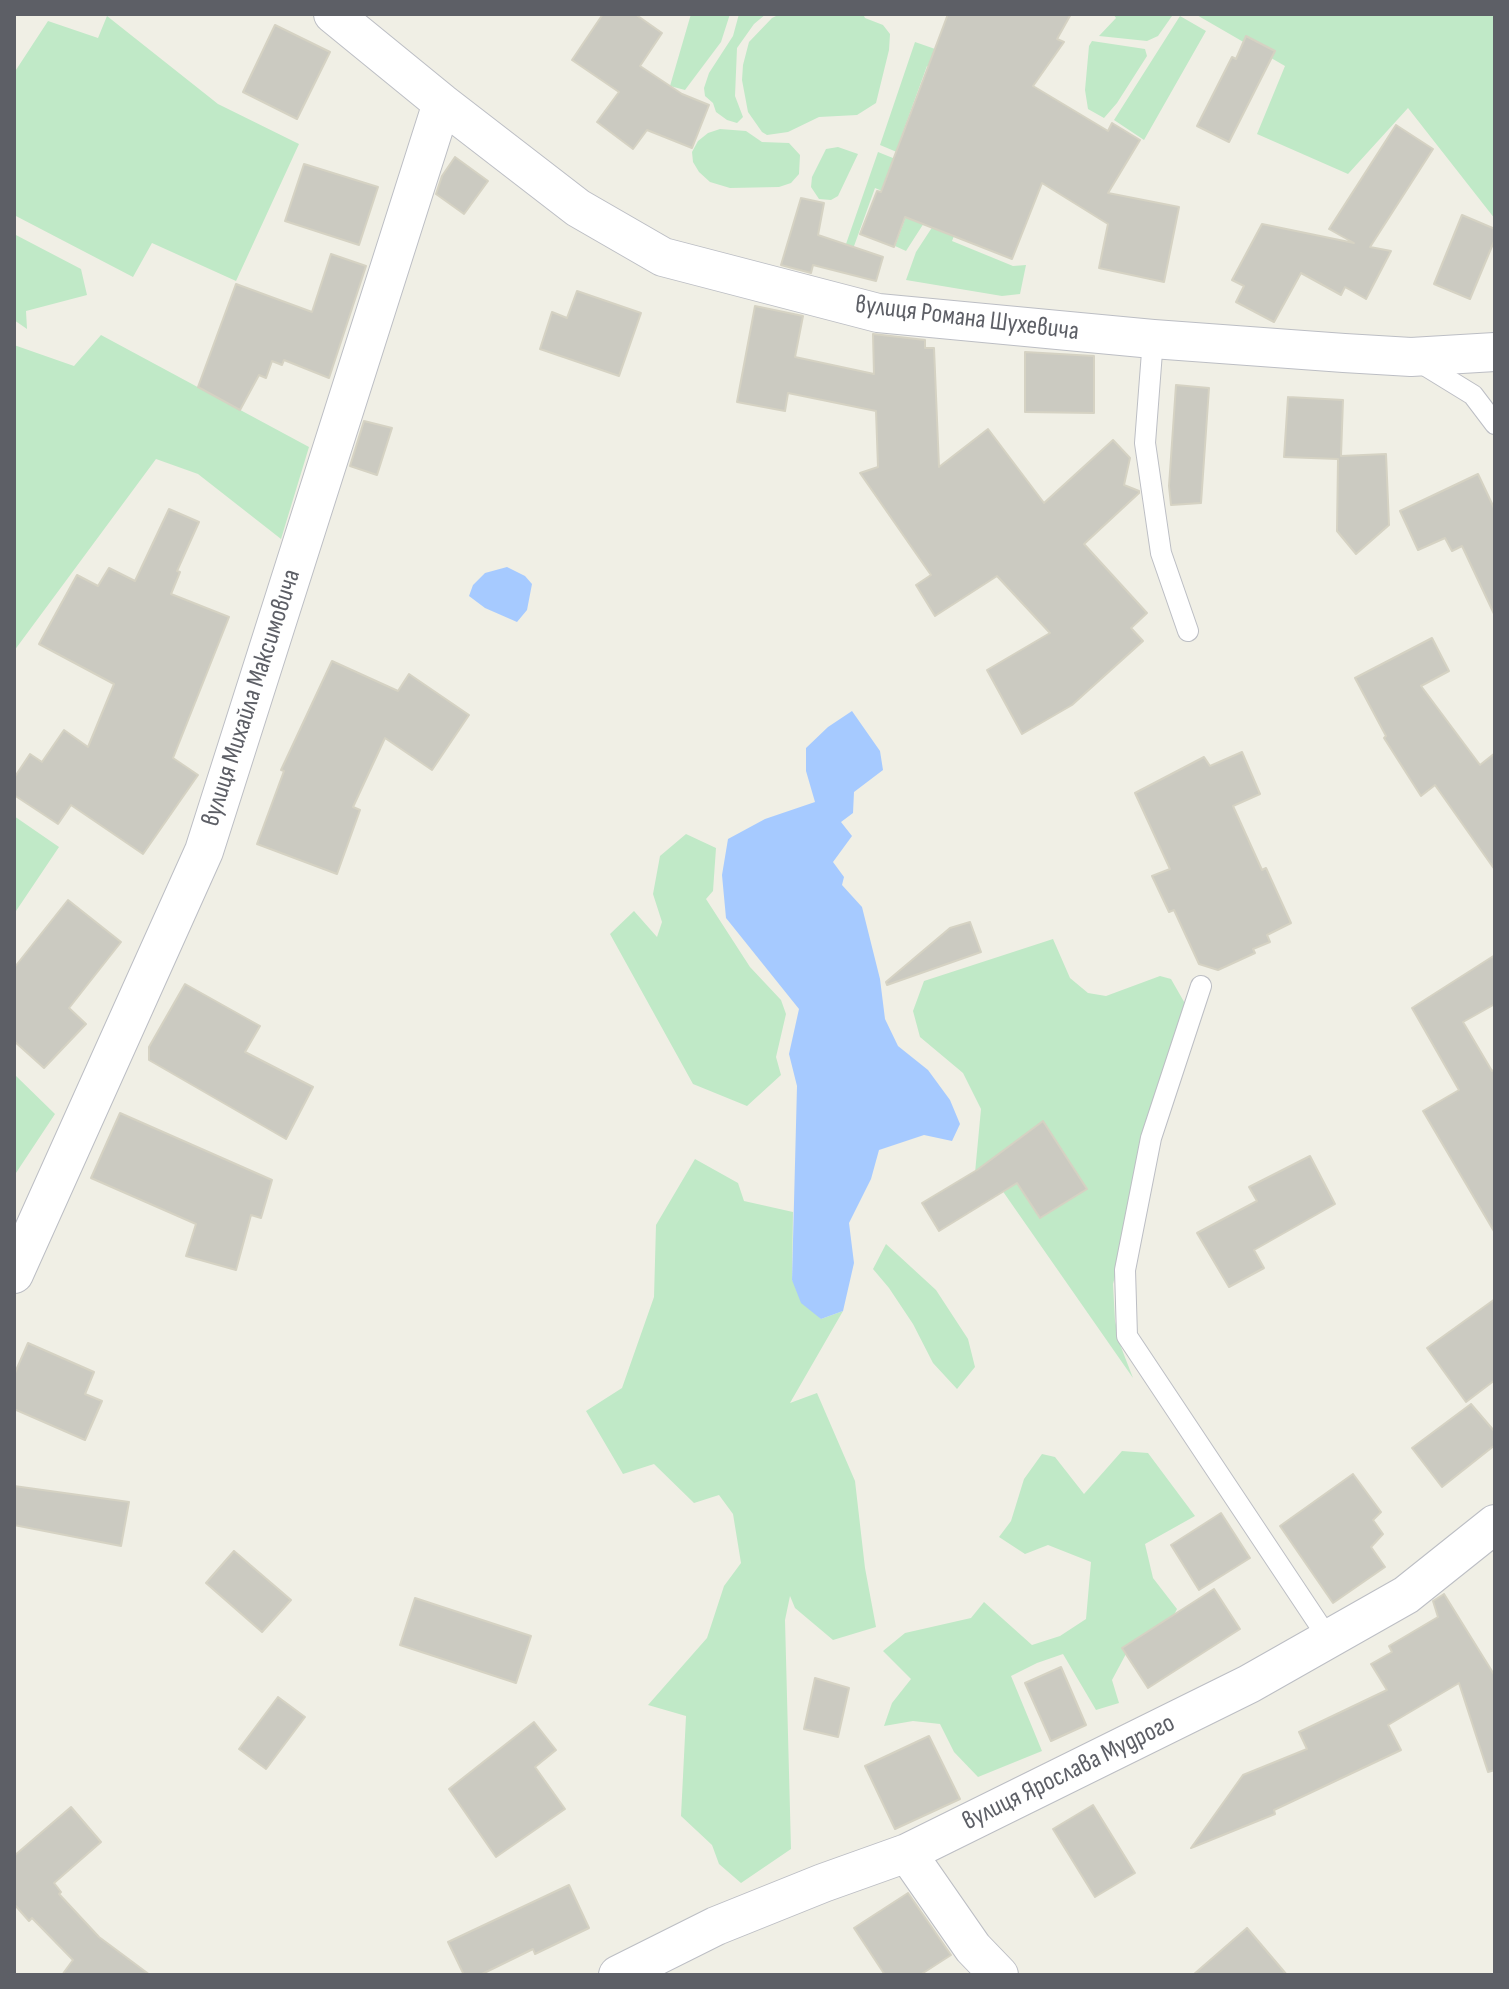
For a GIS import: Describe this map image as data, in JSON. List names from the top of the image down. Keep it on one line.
{"streets":{"street":["вулиця Романа Шухевича","вулиця Михайла Максимовича","вулиця Ярослава Мудрого"]},"crossings":[["вулиця Романа Шухевича","вулиця Михайла Максимовича"]]}
